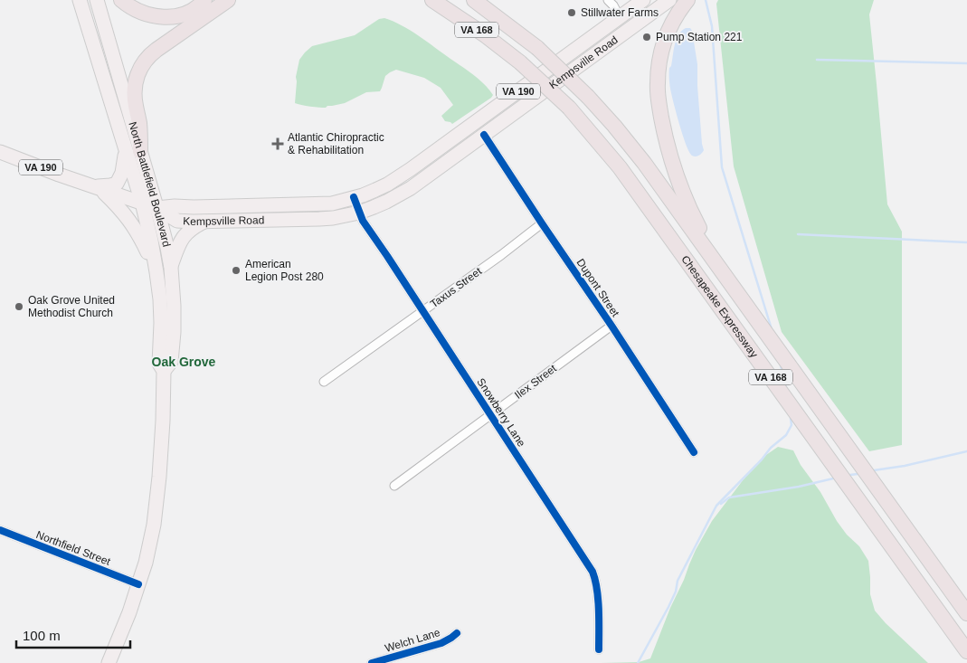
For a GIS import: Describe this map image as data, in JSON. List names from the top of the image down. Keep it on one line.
{"streets":{"highway":["VA 168","Chesapeake Expressway"],"main road":["Kempsville Road","VA 190","North Battlefield Boulevard"],"street":["Taxus Street","Dupont Street","Ilex Street","Snowberry Lane","Northfield Street","Welch Lane"]},"crossings":[["Kempsville Road","VA 190"],["Kempsville Road","North Battlefield Boulevard"],["Kempsville Road","Dupont Street"],["Kempsville Road","Snowberry Lane"],["VA 190","North Battlefield Boulevard"],["North Battlefield Boulevard","Northfield Street"],["Taxus Street","Dupont Street"],["Taxus Street","Snowberry Lane"],["Dupont Street","Ilex Street"],["Ilex Street","Snowberry Lane"]],"districts":["Oak Grove"],"places":{"other":["Stillwater Farms","Pump Station 221","American Legion Post 280","Oak Grove United Methodist Church"],"health":["Atlantic Chiropractic & Rehabilitation"]},"scale_bar":"100 m"}
